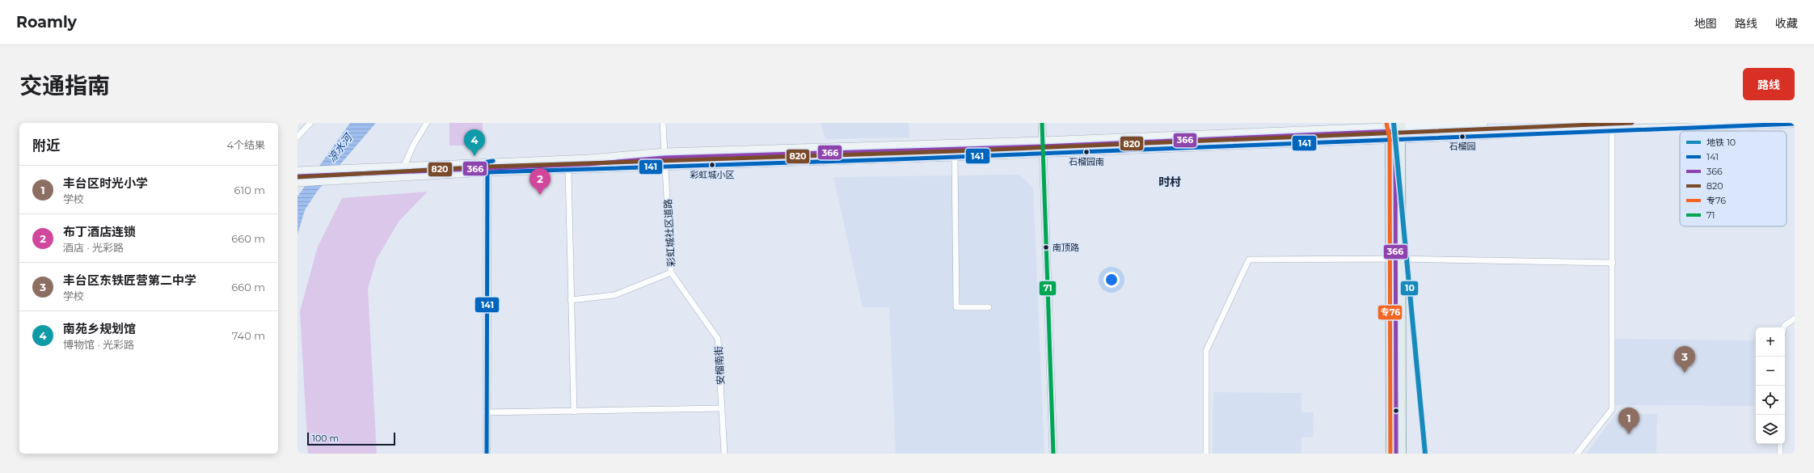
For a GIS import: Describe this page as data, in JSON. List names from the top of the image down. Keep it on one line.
{"streets":{"street":["彩虹城社区道路","安榴南街"]},"crossings":[["彩虹城社区道路","安榴南街"]],"districts":["时村"],"water":["凉水河"],"places":["石榴园","石榴园南","彩虹城小区","南顶路"],"lines":["metro line 10","transit line 820","transit line 专76","transit line 71","transit line 141","transit line 366"],"legend":["地铁 10","141","366","820","专76","71"],"scale_bar":"100 m","page":{"header":"Roamly","nav":["地图","路线","收藏"],"title":"交通指南","buttons":"路线","heading":["附近","4个结果"],"pins":["4","2","3","1"],"list":[{"mark":"1","name":"丰台区时光小学","note":"学校","value":"610 m"},{"mark":"2","name":"布丁酒店连锁","note":"酒店 · 光彩路","value":"660 m"},{"mark":"3","name":"丰台区东铁匠营第二中学","note":"学校","value":"660 m"},{"mark":"4","name":"南苑乡规划馆","note":"博物馆 · 光彩路","value":"740 m"}],"map_buttons":["+","−"],"scale":"100 m"}}
